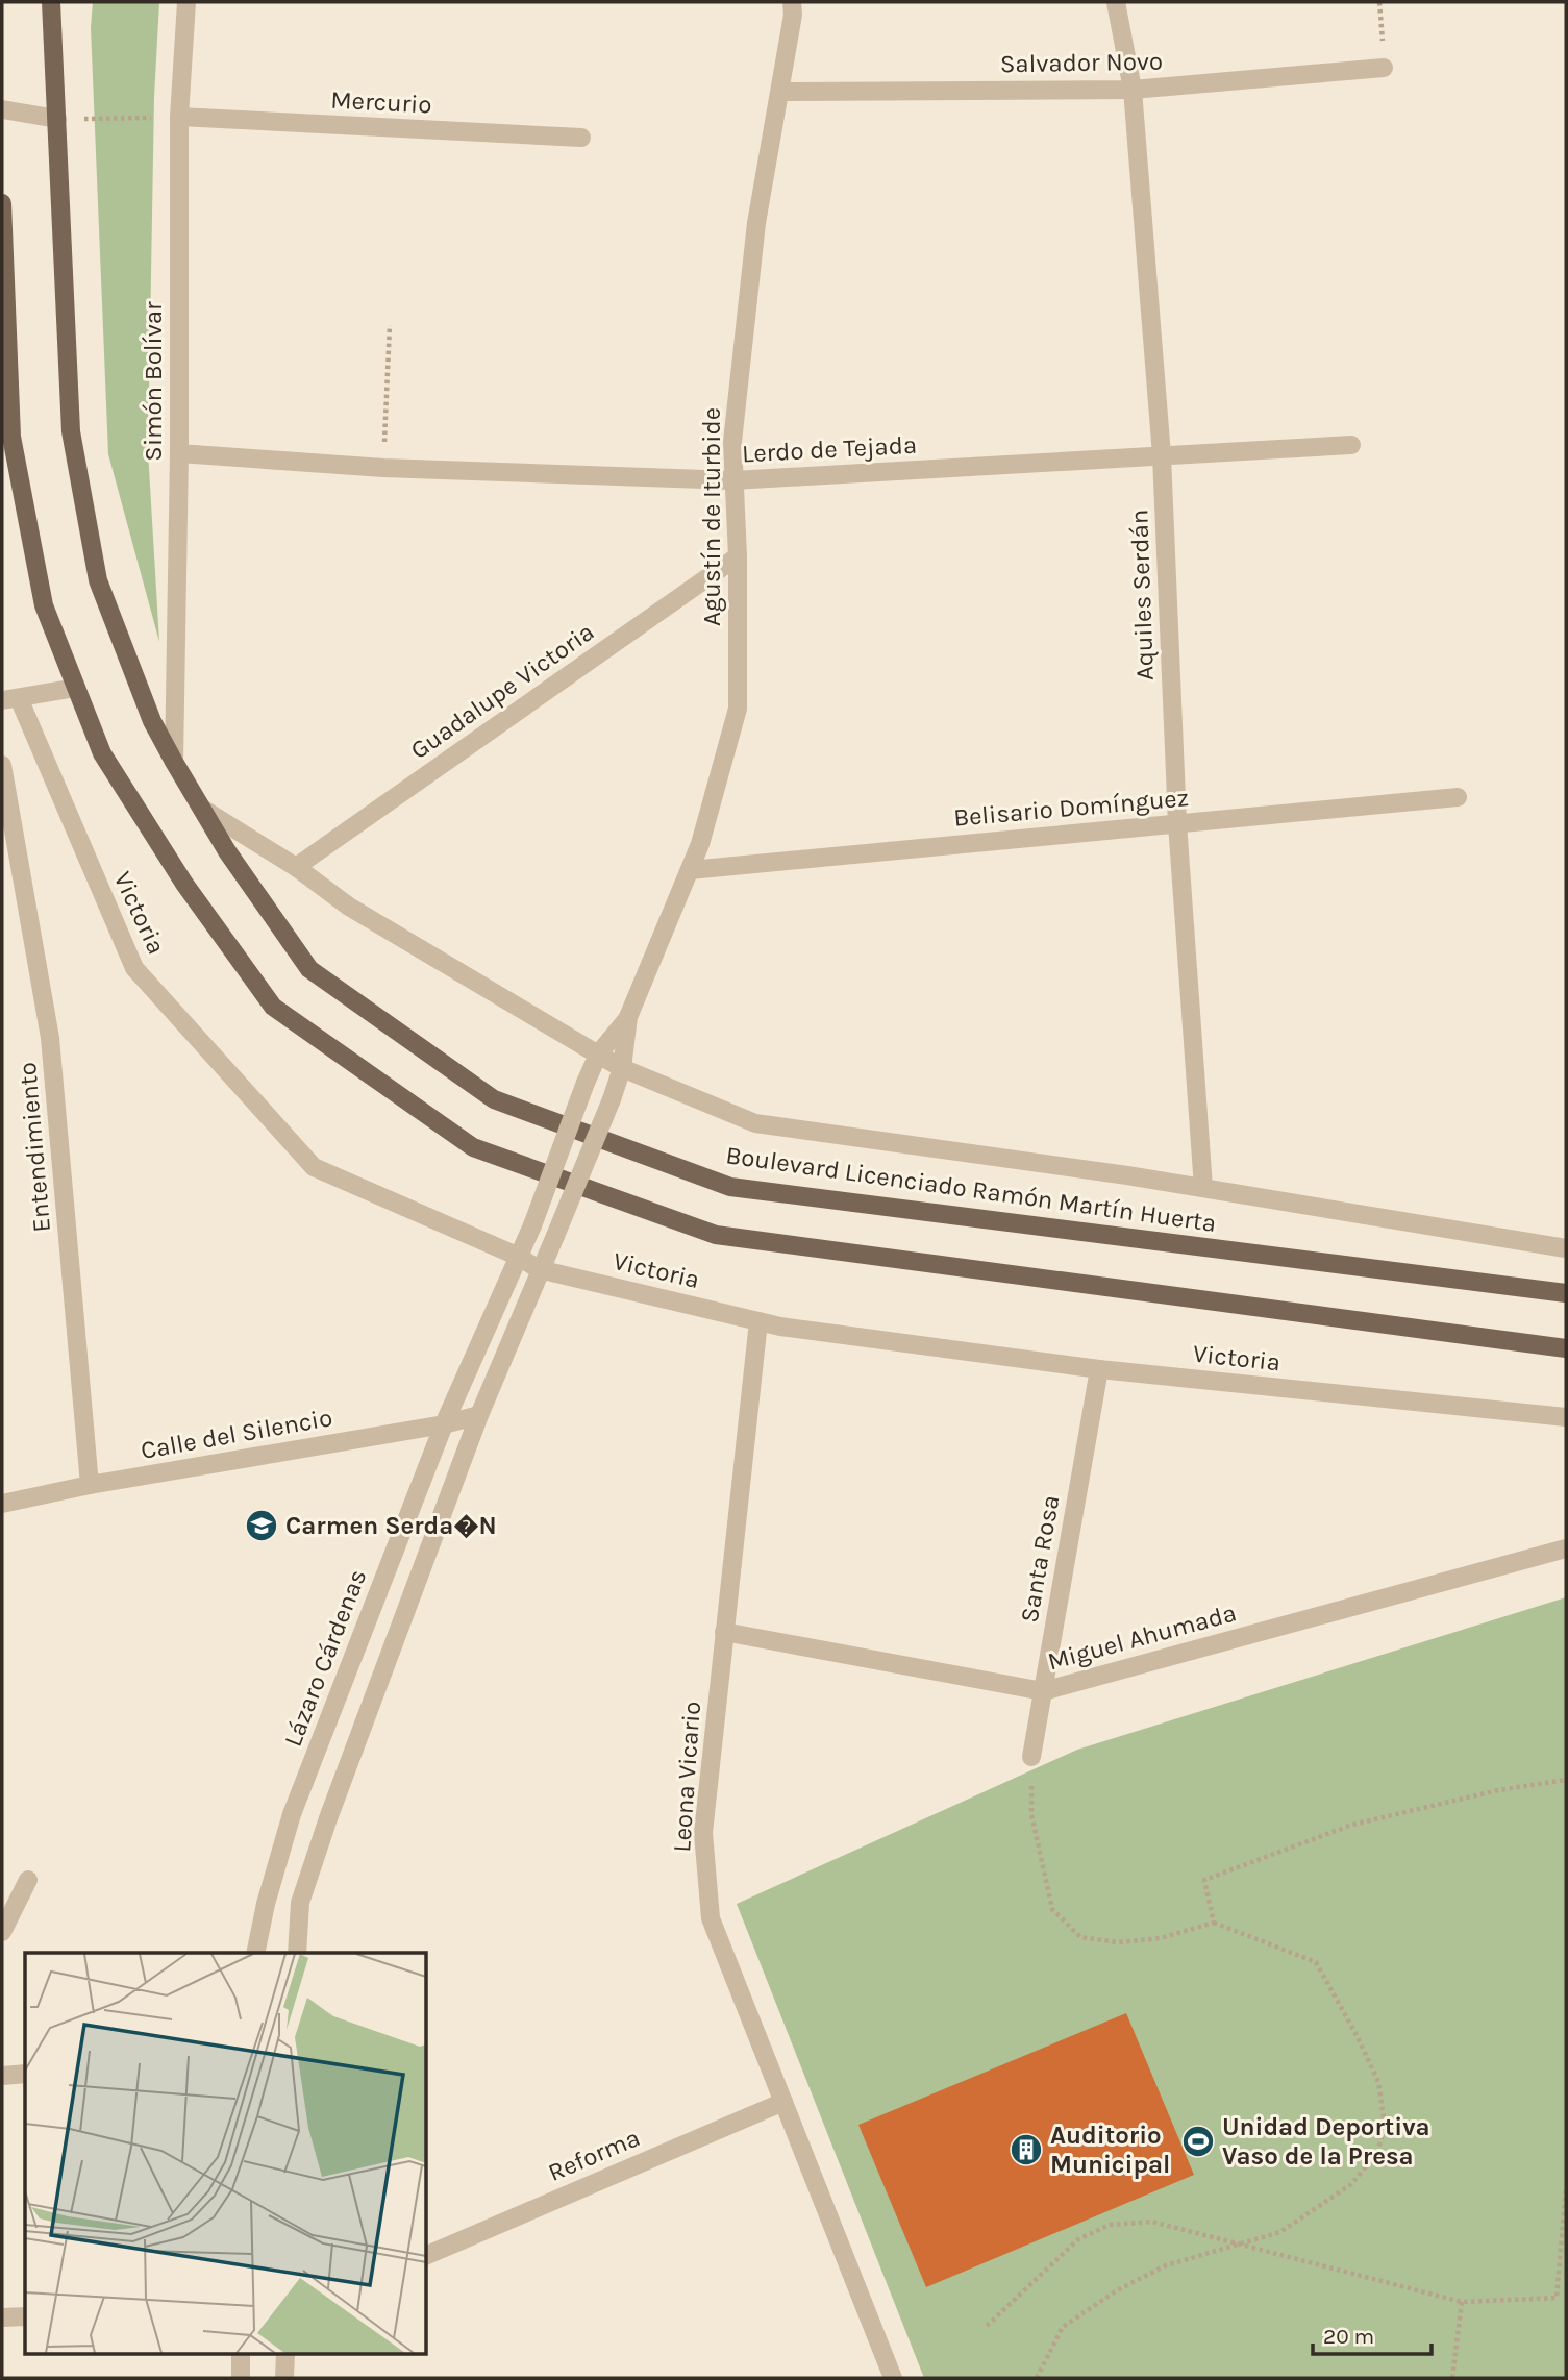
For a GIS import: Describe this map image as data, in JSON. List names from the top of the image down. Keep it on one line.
{"streets":{"main road":["Boulevard Licenciado Ramón Martín Huerta"],"street":["Salvador Novo","Mercurio","Simón Bolívar","Lerdo de Tejada","Agustín de Iturbide","Aquiles Serdán","Guadalupe Victoria","Belisario Domínguez","Victoria","Entendimiento","Calle del Silencio","Santa Rosa","Miguel Ahumada","Lázaro Cárdenas","Leona Vicario","Reforma"]},"crossings":[["Salvador Novo","Agustín de Iturbide"],["Salvador Novo","Aquiles Serdán"],["Mercurio","Simón Bolívar"],["Simón Bolívar","Lerdo de Tejada"],["Simón Bolívar","Boulevard Licenciado Ramón Martín Huerta"],["Lerdo de Tejada","Agustín de Iturbide"],["Lerdo de Tejada","Aquiles Serdán"],["Agustín de Iturbide","Guadalupe Victoria"],["Agustín de Iturbide","Belisario Domínguez"],["Agustín de Iturbide","Victoria"],["Agustín de Iturbide","Lázaro Cárdenas"],["Aquiles Serdán","Belisario Domínguez"],["Victoria","Santa Rosa"],["Victoria","Lázaro Cárdenas"],["Victoria","Leona Vicario"],["Entendimiento","Calle del Silencio"],["Calle del Silencio","Lázaro Cárdenas"],["Santa Rosa","Miguel Ahumada"],["Miguel Ahumada","Leona Vicario"],["Leona Vicario","Reforma"]],"places":{"school or university":["Carmen Serda�N"],"sports":["Unidad Deportiva Vaso de la Presa"],"building":["Auditorio Municipal"]},"scale_bar":"20 m"}
